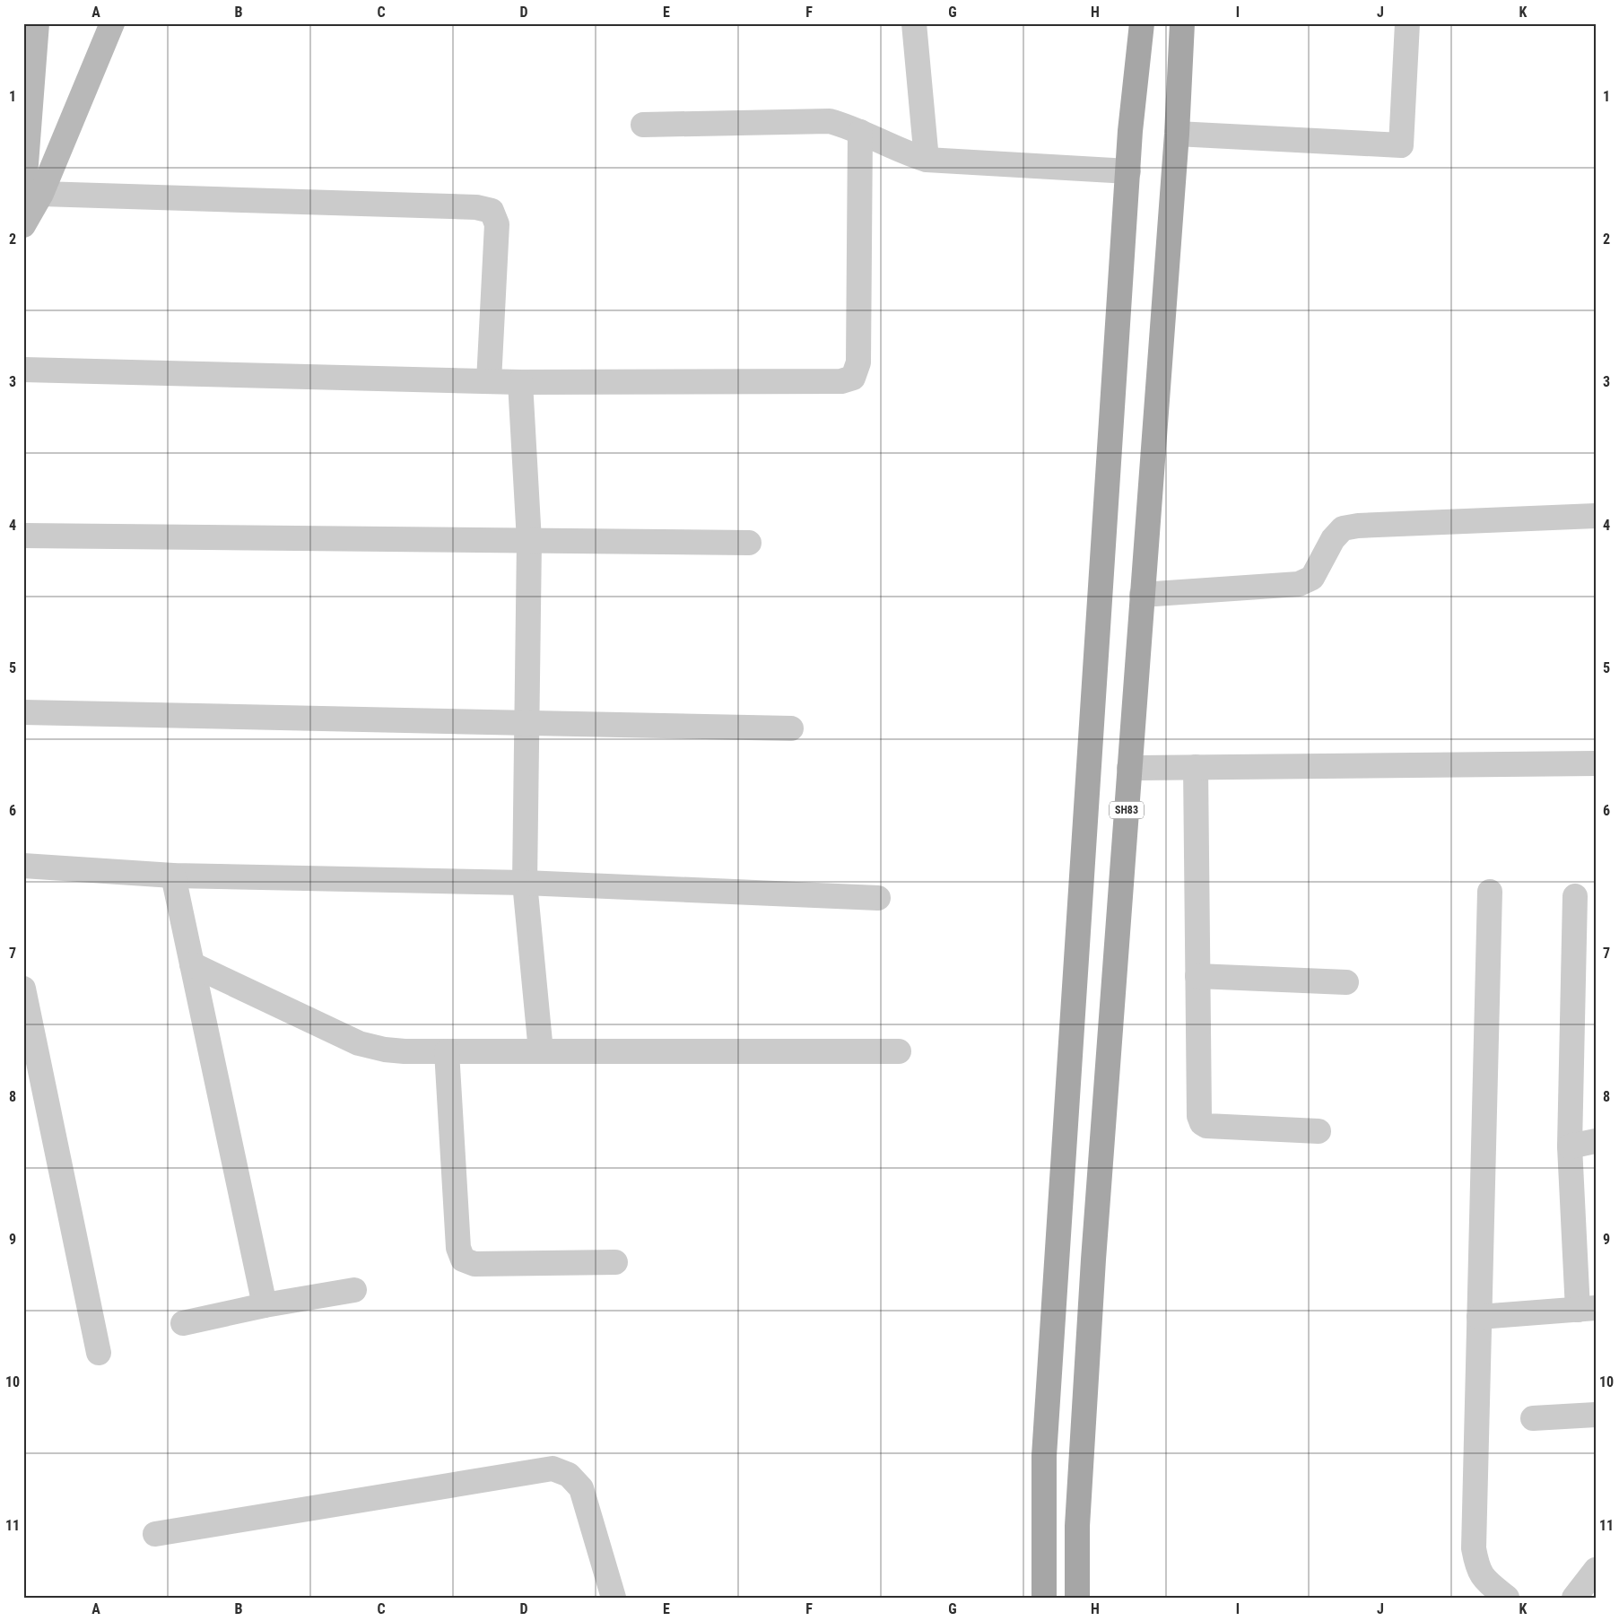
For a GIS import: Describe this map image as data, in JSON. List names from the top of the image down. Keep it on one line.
{"streets":{"main road":["SH83"]},"grid":{"columns":["A","B","C","D","E","F","G","H","I","J","K"],"rows":["1","2","3","4","5","6","7","8","9","10","11"]}}
